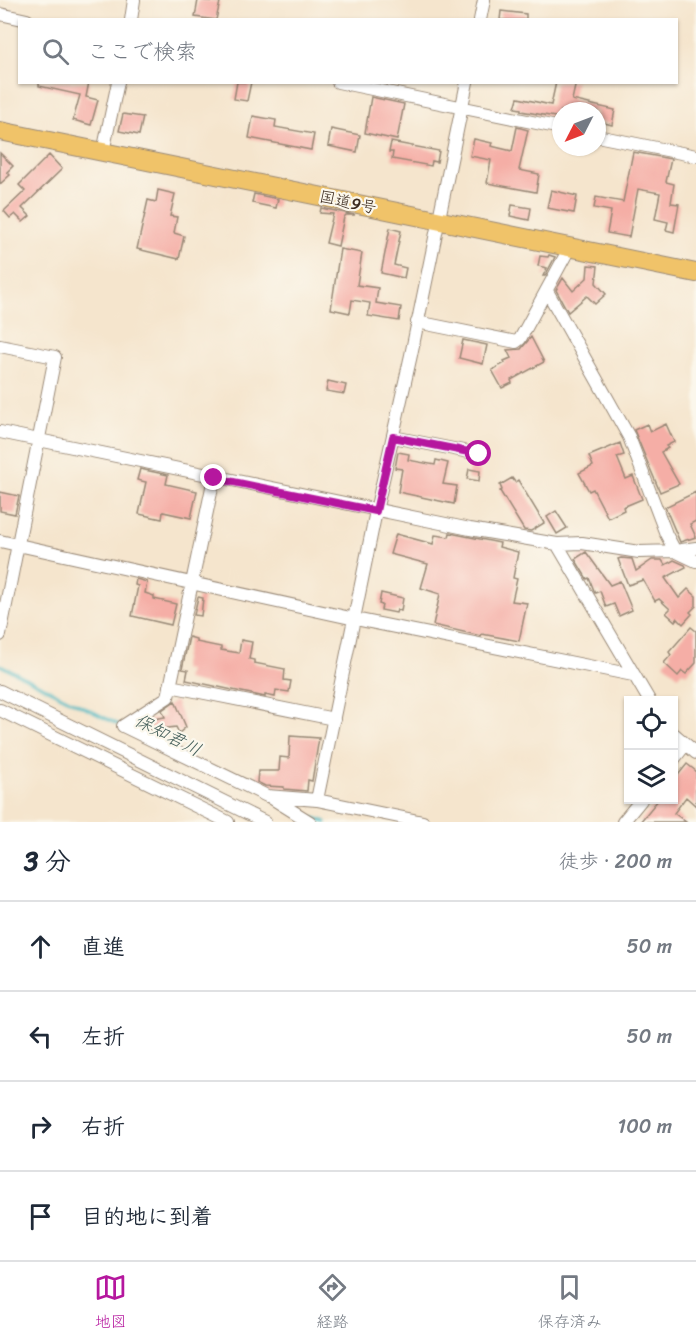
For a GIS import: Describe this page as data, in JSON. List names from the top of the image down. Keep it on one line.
{"streets":{"highway":["国道9号"]},"water":["保知君川"],"north":"bottom left","page":{"search":"ここで検索","heading":["3 分","徒歩 · 200 m"],"list":[["直進","50 m"],["左折","50 m"],["右折","100 m"],"目的地に到着"],"nav":["地図","経路","保存済み"]}}
